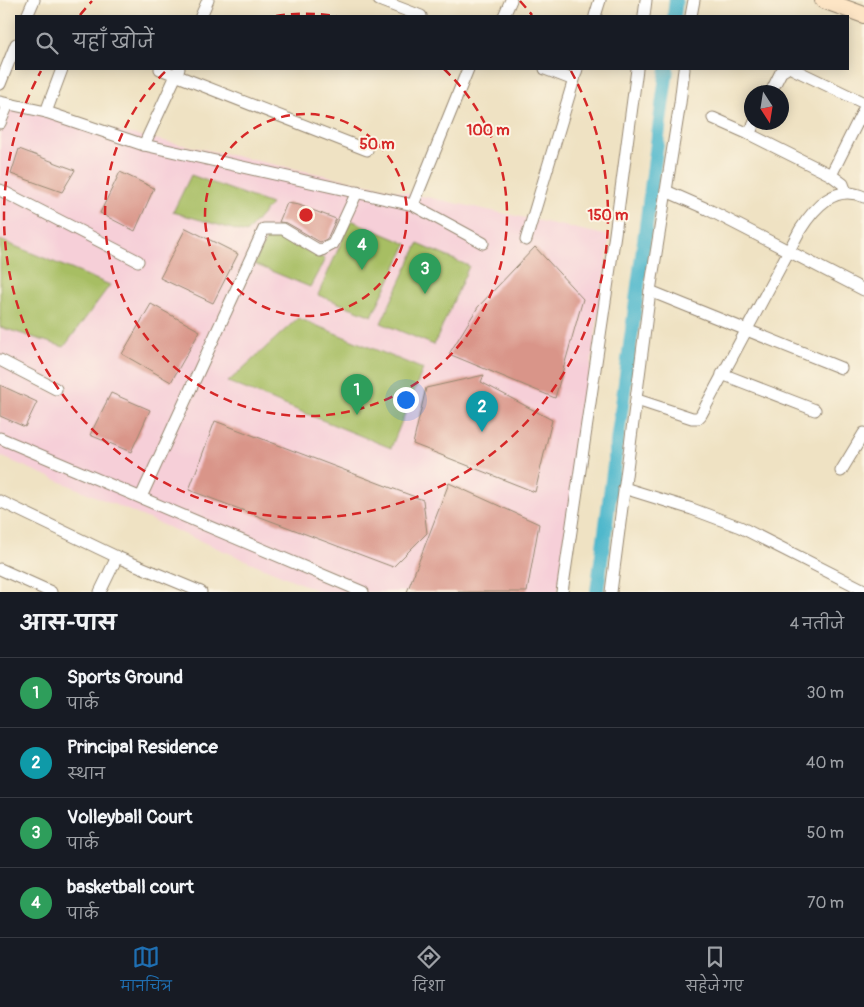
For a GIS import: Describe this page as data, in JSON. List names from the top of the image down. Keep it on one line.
{"north":"bottom","page":{"search":"यहाँ खोजें","pins":["4","3","1","2"],"heading":["आस-पास","4 नतीजे"],"list":[{"mark":"1","name":"Sports Ground","note":"पार्क","value":"30 m"},{"mark":"2","name":"Principal Residence","note":"स्थान","value":"40 m"},{"mark":"3","name":"Volleyball Court","note":"पार्क","value":"50 m"},{"mark":"4","name":"basketball court","note":"पार्क","value":"70 m"}],"nav":["मानचित्र","दिशा","सहेजे गए"]},"rings":["100 m","50 m","150 m"]}
